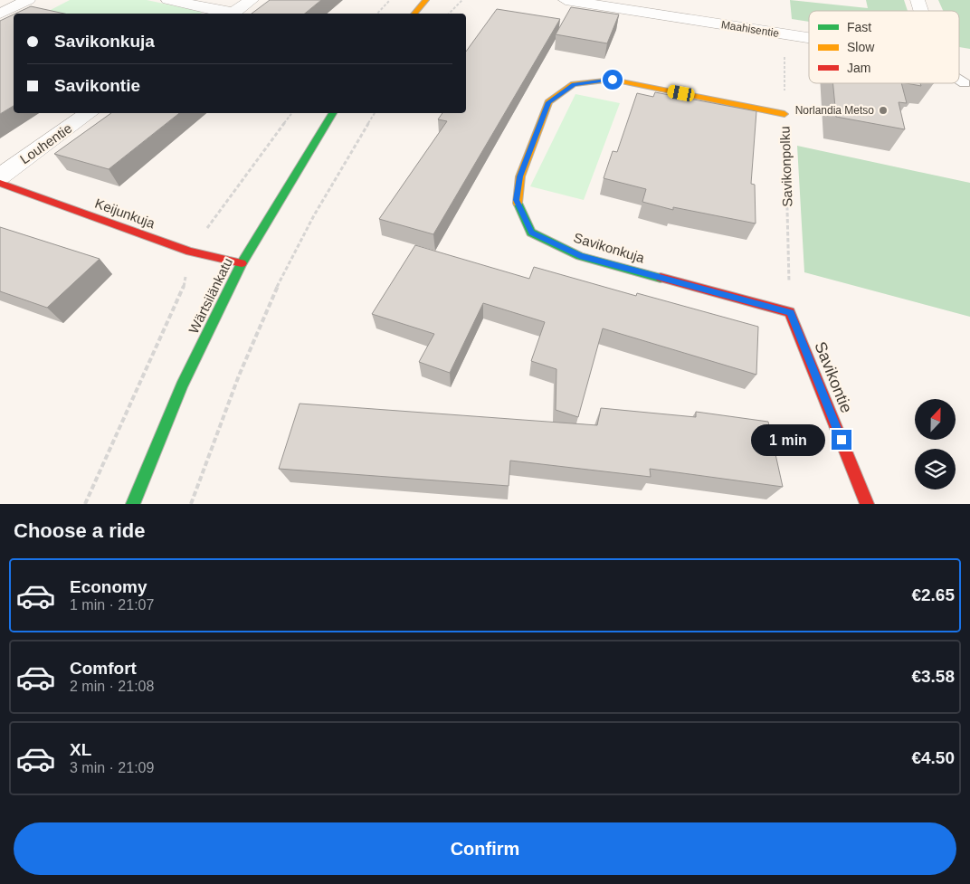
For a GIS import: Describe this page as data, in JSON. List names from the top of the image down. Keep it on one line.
{"streets":{"street":["Maahisentie","Louhentie","Keijunkuja","Savikonkuja","Wärtsilänkatu","Savikontie"],"path":["Savikonpolku"]},"crossings":[["Maahisentie","Savikonpolku"],["Savikonpolku","Savikonkuja"],["Savikonpolku","Savikontie"],["Keijunkuja","Wärtsilänkatu"],["Savikonkuja","Savikontie"]],"places":["Norlandia Metso"],"legend":["Fast","Slow","Jam"],"north":"top","page":{"banner":["Savikonkuja","Savikontie"],"bubble":"1 min","heading":"Choose a ride","list":[{"name":"Economy","note":"1 min · 21:07","value":"€2.65"},{"name":"Comfort","note":"2 min · 21:08","value":"€3.58"},{"name":"XL","note":"3 min · 21:09","value":"€4.50"}],"buttons":"Confirm"}}
